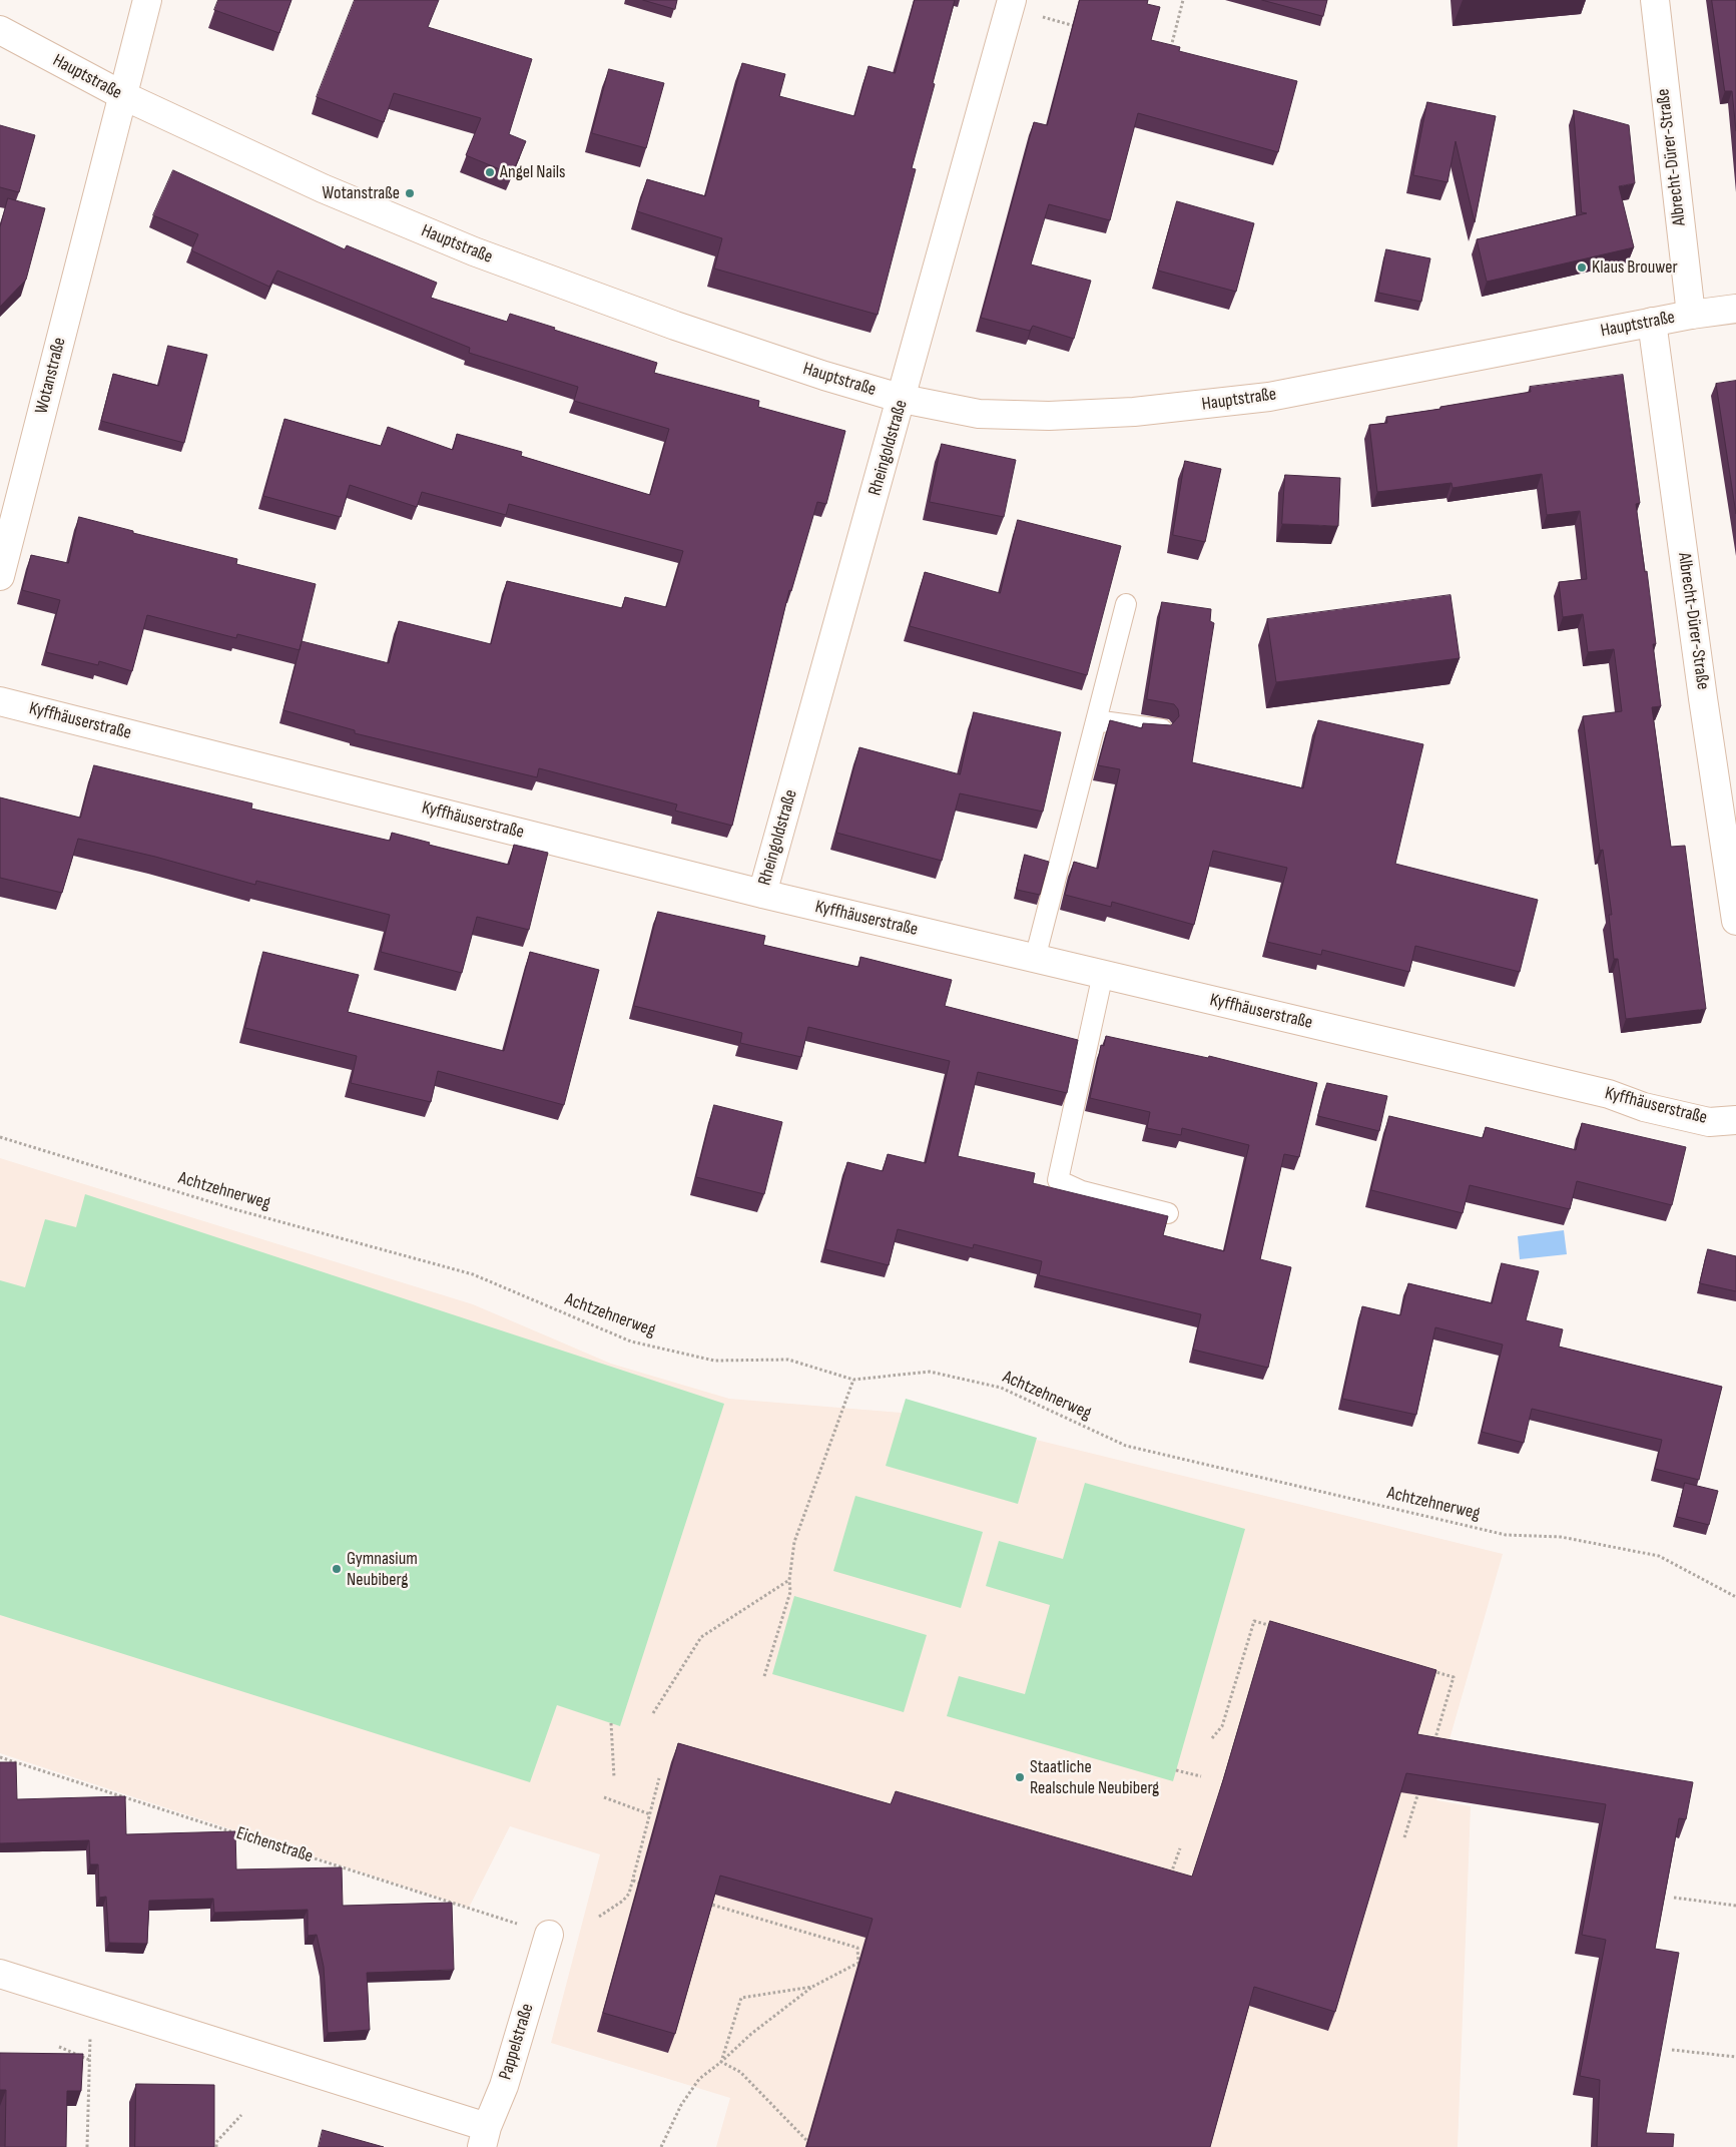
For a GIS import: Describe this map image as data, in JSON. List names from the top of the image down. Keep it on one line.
{"streets":{"street":["Hauptstraße","Albrecht-Dürer-Straße","Wotanstraße","Rheingoldstraße","Kyffhäuserstraße","Pappelstraße"],"path":["Achtzehnerweg","Eichenstraße"]},"crossings":[["Hauptstraße","Albrecht-Dürer-Straße"],["Hauptstraße","Wotanstraße"],["Hauptstraße","Rheingoldstraße"],["Rheingoldstraße","Kyffhäuserstraße"],["Eichenstraße","Pappelstraße"]],"places":["Angel Nails","Wotanstraße","Klaus Brouwer","Gymnasium Neubiberg","Staatliche Realschule Neubiberg"]}
